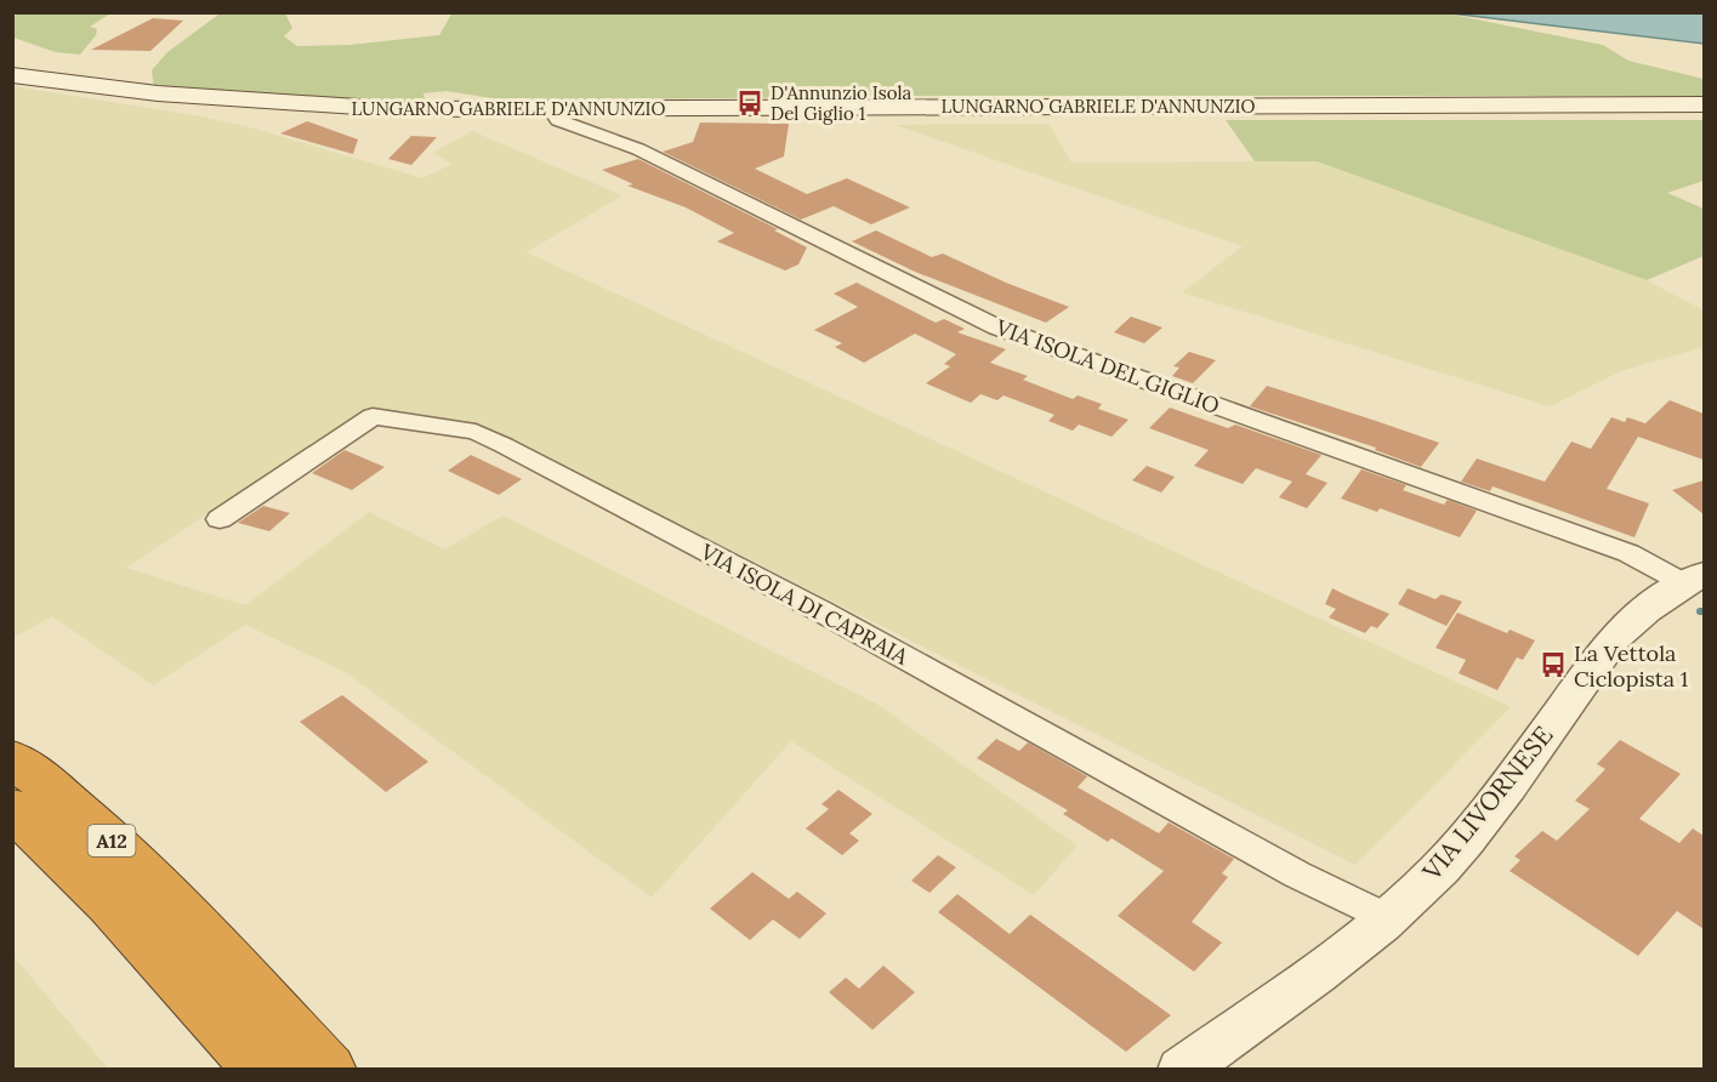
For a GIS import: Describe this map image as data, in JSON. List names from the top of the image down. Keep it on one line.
{"streets":{"highway":["A12"],"main road":["LUNGARNO GABRIELE D'ANNUNZIO"],"street":["VIA ISOLA DEL GIGLIO","VIA ISOLA DI CAPRAIA","VIA LIVORNESE"]},"crossings":[["LUNGARNO GABRIELE D'ANNUNZIO","VIA ISOLA DEL GIGLIO"],["VIA ISOLA DEL GIGLIO","VIA LIVORNESE"],["VIA ISOLA DI CAPRAIA","VIA LIVORNESE"]],"places":{"bus stop":["D'Annunzio Isola Del Giglio 1","La Vettola Ciclopista 1"]}}
